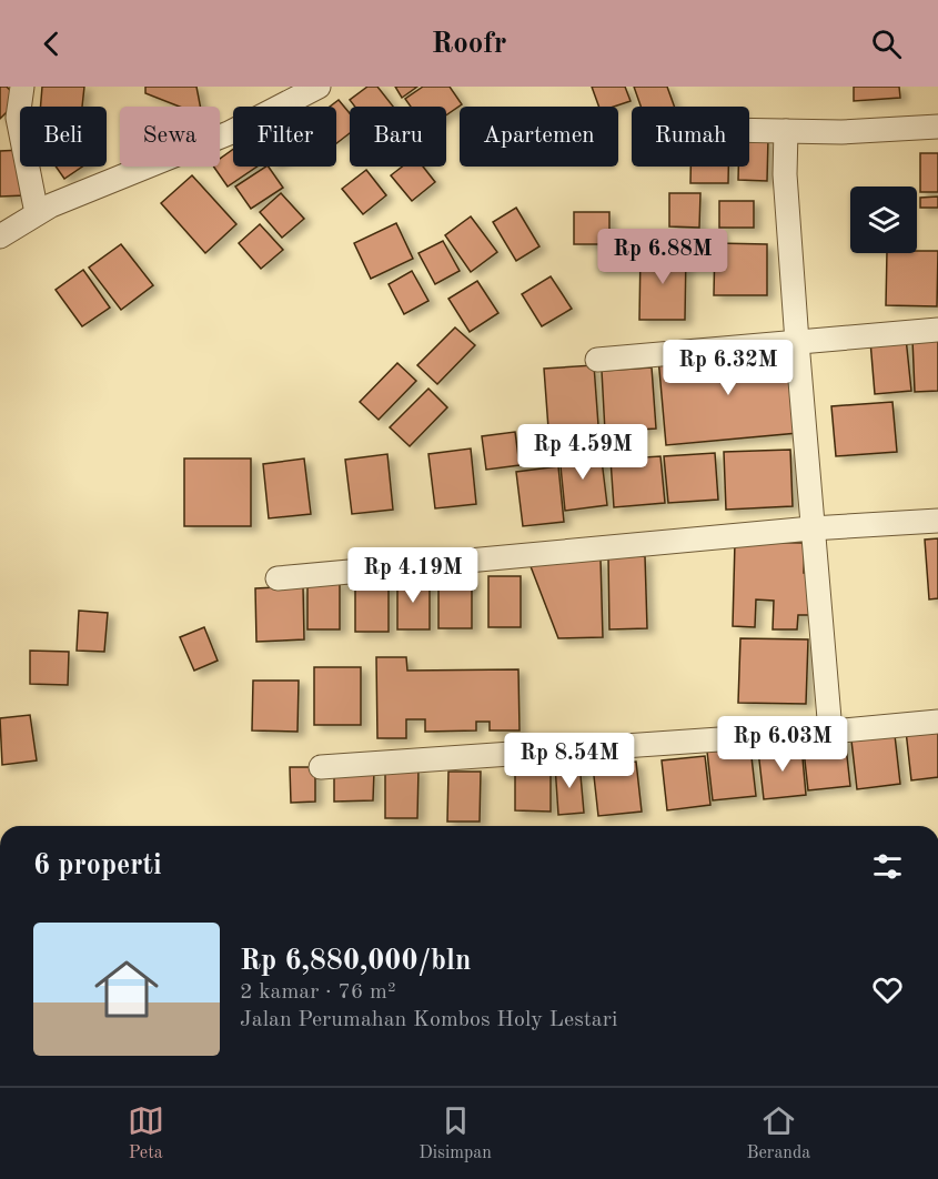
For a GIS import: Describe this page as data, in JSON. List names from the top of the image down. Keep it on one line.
{"page":{"header":"Roofr","chip":["Beli","Sewa","Filter","Baru","Apartemen","Rumah"],"price":["Rp 6.88M","Rp 6.32M","Rp 4.59M","Rp 4.19M","Rp 6.03M","Rp 8.54M"],"heading":"6 properti","list":[{"name":"Rp 6,880,000/bln","note":"2 kamar · 76 m² · Jalan Perumahan Kombos Holy Lestari"}],"tabs":["Peta","Disimpan","Beranda"]}}
